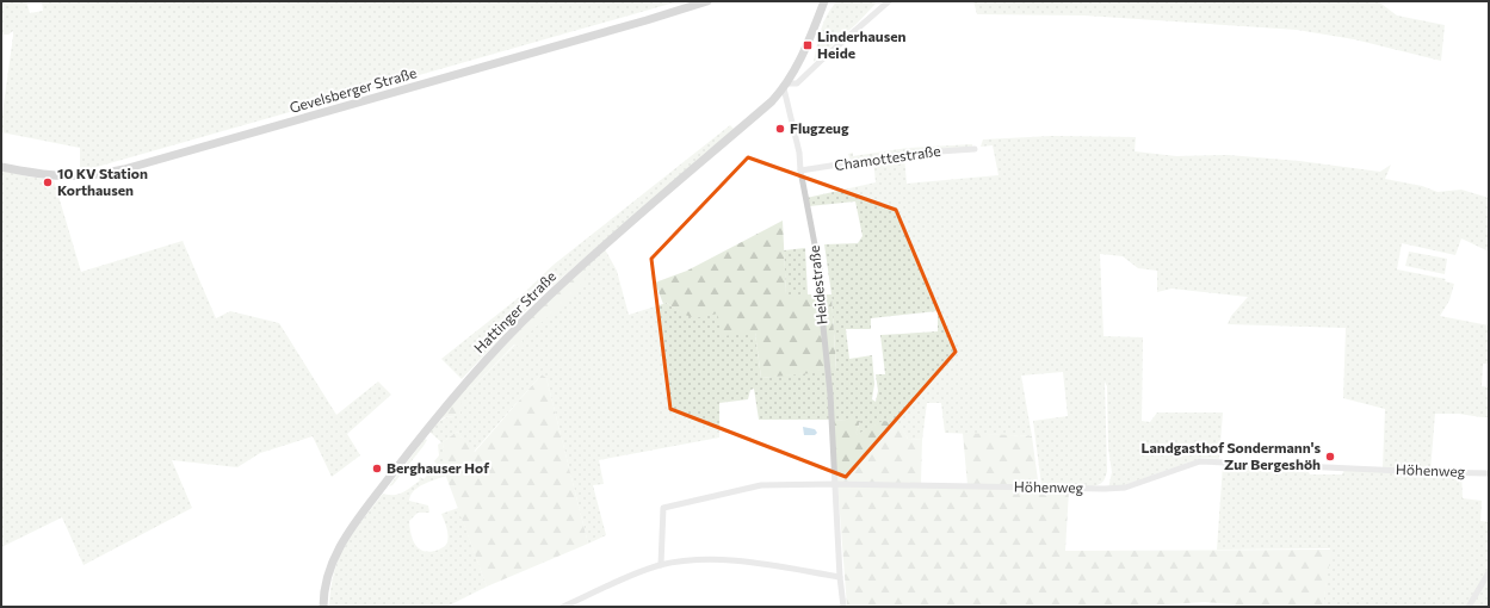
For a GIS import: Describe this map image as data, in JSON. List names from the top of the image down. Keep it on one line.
{"streets":{"main road":["Gevelsberger Straße","Hattinger Straße"],"street":["Chamottestraße","Heidestraße","Höhenweg"]},"crossings":[["Chamottestraße","Heidestraße"],["Heidestraße","Hattinger Straße"],["Heidestraße","Höhenweg"]],"places":{"transit":["Linderhausen Heide"],"other":["Flugzeug","10 KV Station Korthausen","Landgasthof Sondermann's Zur Bergeshöh","Berghauser Hof"]}}
